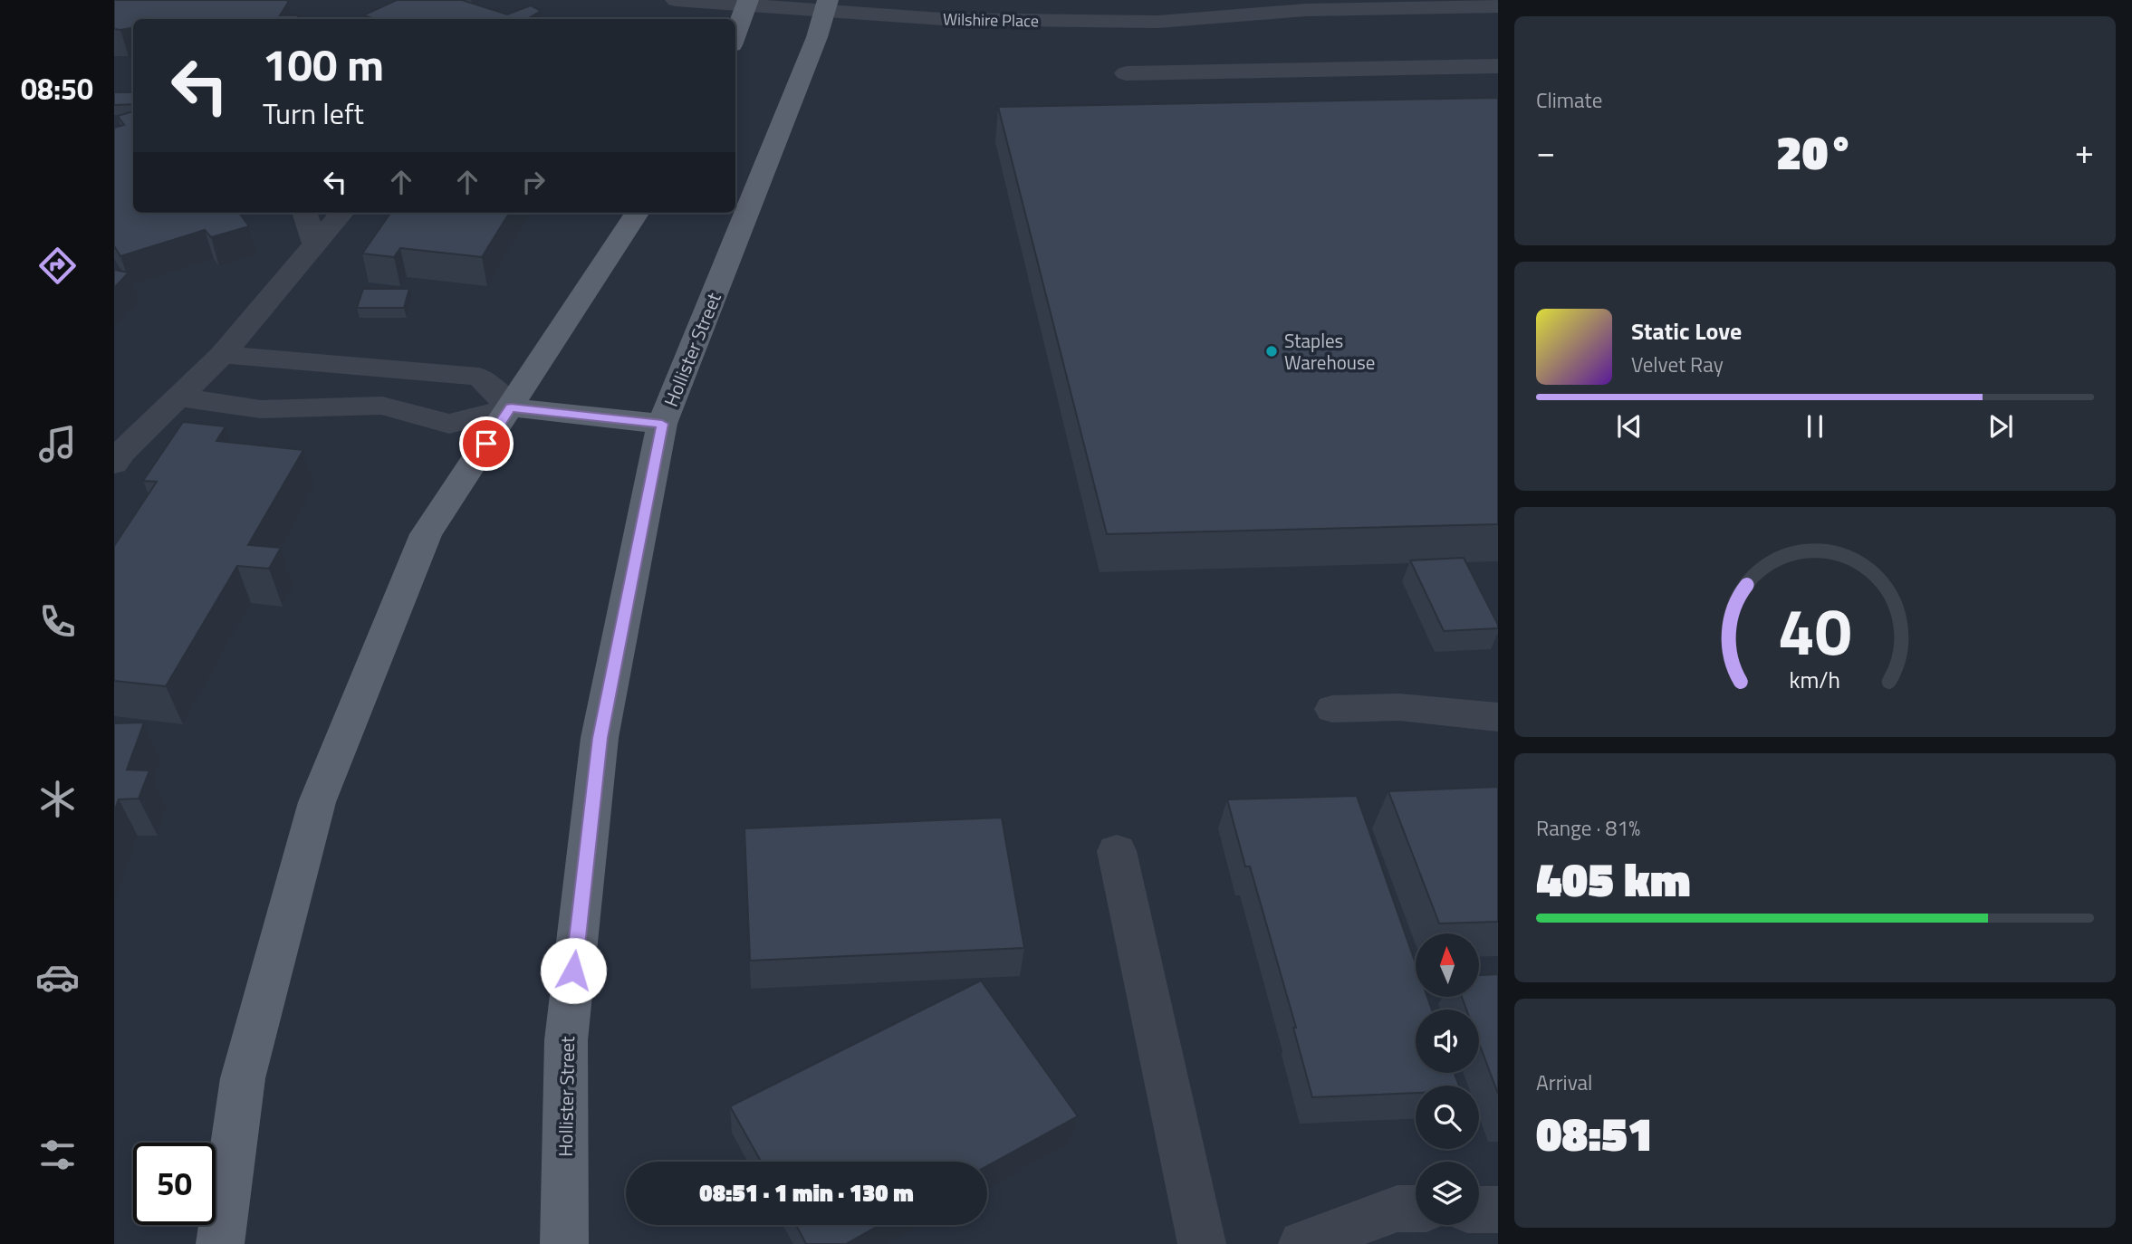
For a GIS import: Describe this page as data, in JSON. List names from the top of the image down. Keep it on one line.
{"streets":{"main road":["Hollister Street"],"street":["Wilshire Place"]},"crossings":[["Wilshire Place","Hollister Street"]],"places":["Staples Warehouse"],"north":"top","page":{"tabs":"08:50","tile":["Climate",["Range · 81%","405 km"],["Arrival","08:51"]],"turn":["100 m","Turn left"],"heat":["−","20°","+"],"song":["Static Love","Velvet Ray"],"limit":"50","trip":"08:51 · 1 min · 130 m","gauge":["40","km/h"]}}
